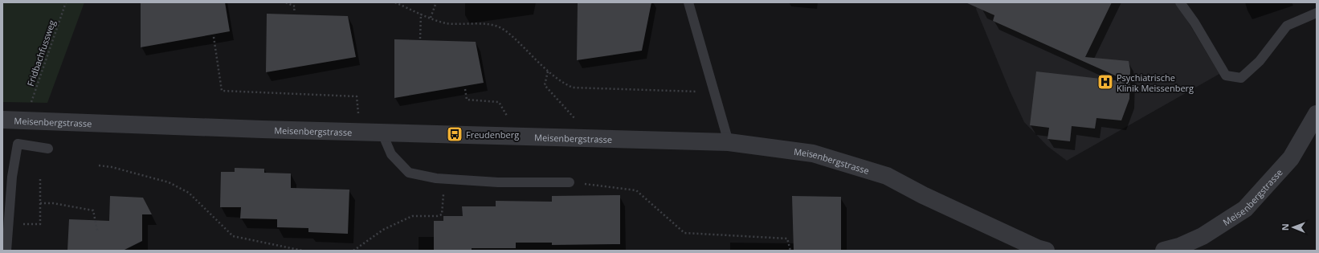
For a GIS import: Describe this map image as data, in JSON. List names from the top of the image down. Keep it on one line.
{"streets":{"street":["Meisenbergstrasse"],"path":["Fridbachfussweg"]},"places":{"hospital":["Psychiatrische Klinik Meissenberg"],"bus stop":["Freudenberg"]},"north":"left"}
